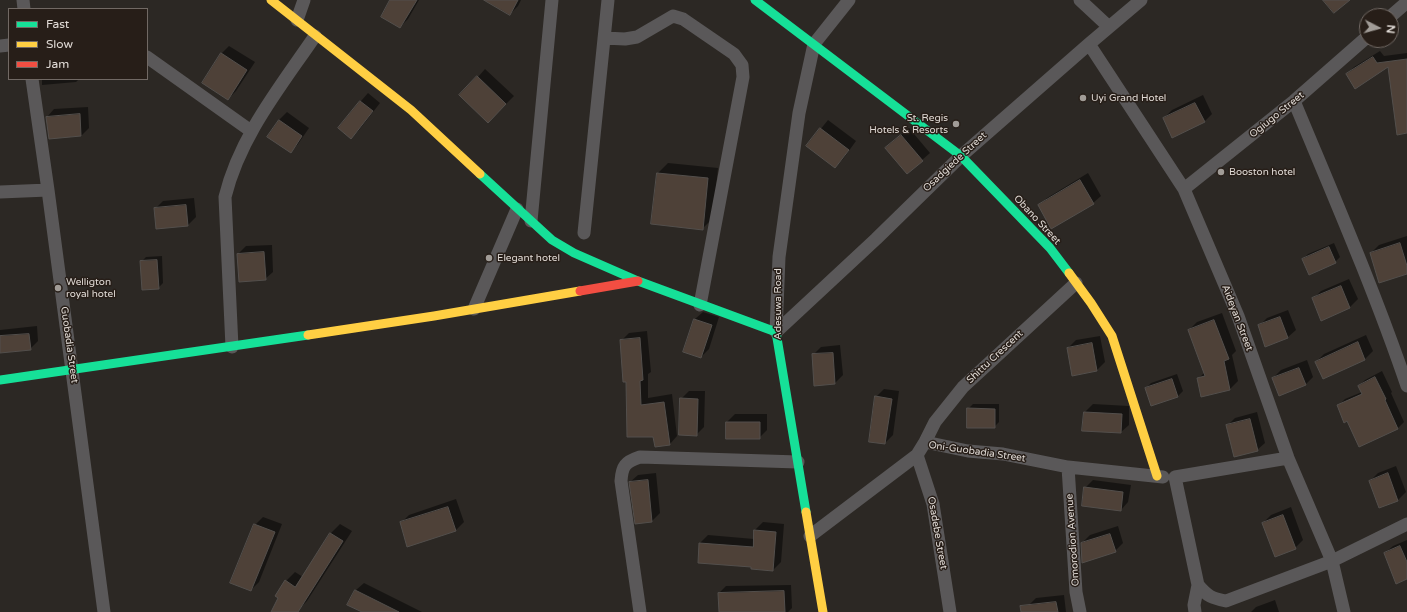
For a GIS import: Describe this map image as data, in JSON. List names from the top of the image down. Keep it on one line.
{"streets":{"street":["Ogiugo Street","Osadgiede Street","Obano Street","Adesuwa Road","Aideyan Street","Guobadia Street","Shittu Crescent","Oni-Guobadia Street","Osadebe Street","Omorodion Avenue"]},"crossings":[["Ogiugo Street","Aideyan Street"],["Osadgiede Street","Obano Street"],["Osadgiede Street","Adesuwa Road"],["Osadgiede Street","Aideyan Street"],["Obano Street","Adesuwa Road"],["Obano Street","Shittu Crescent"],["Obano Street","Oni-Guobadia Street"],["Adesuwa Road","Oni-Guobadia Street"],["Aideyan Street","Oni-Guobadia Street"],["Shittu Crescent","Oni-Guobadia Street"],["Oni-Guobadia Street","Osadebe Street"],["Oni-Guobadia Street","Omorodion Avenue"]],"places":["Uyi Grand Hotel","St. Regis Hotels & Resorts","Booston hotel","Elegant hotel","Welligton royal hotel"],"legend":["Fast","Slow","Jam"],"north":"right"}
